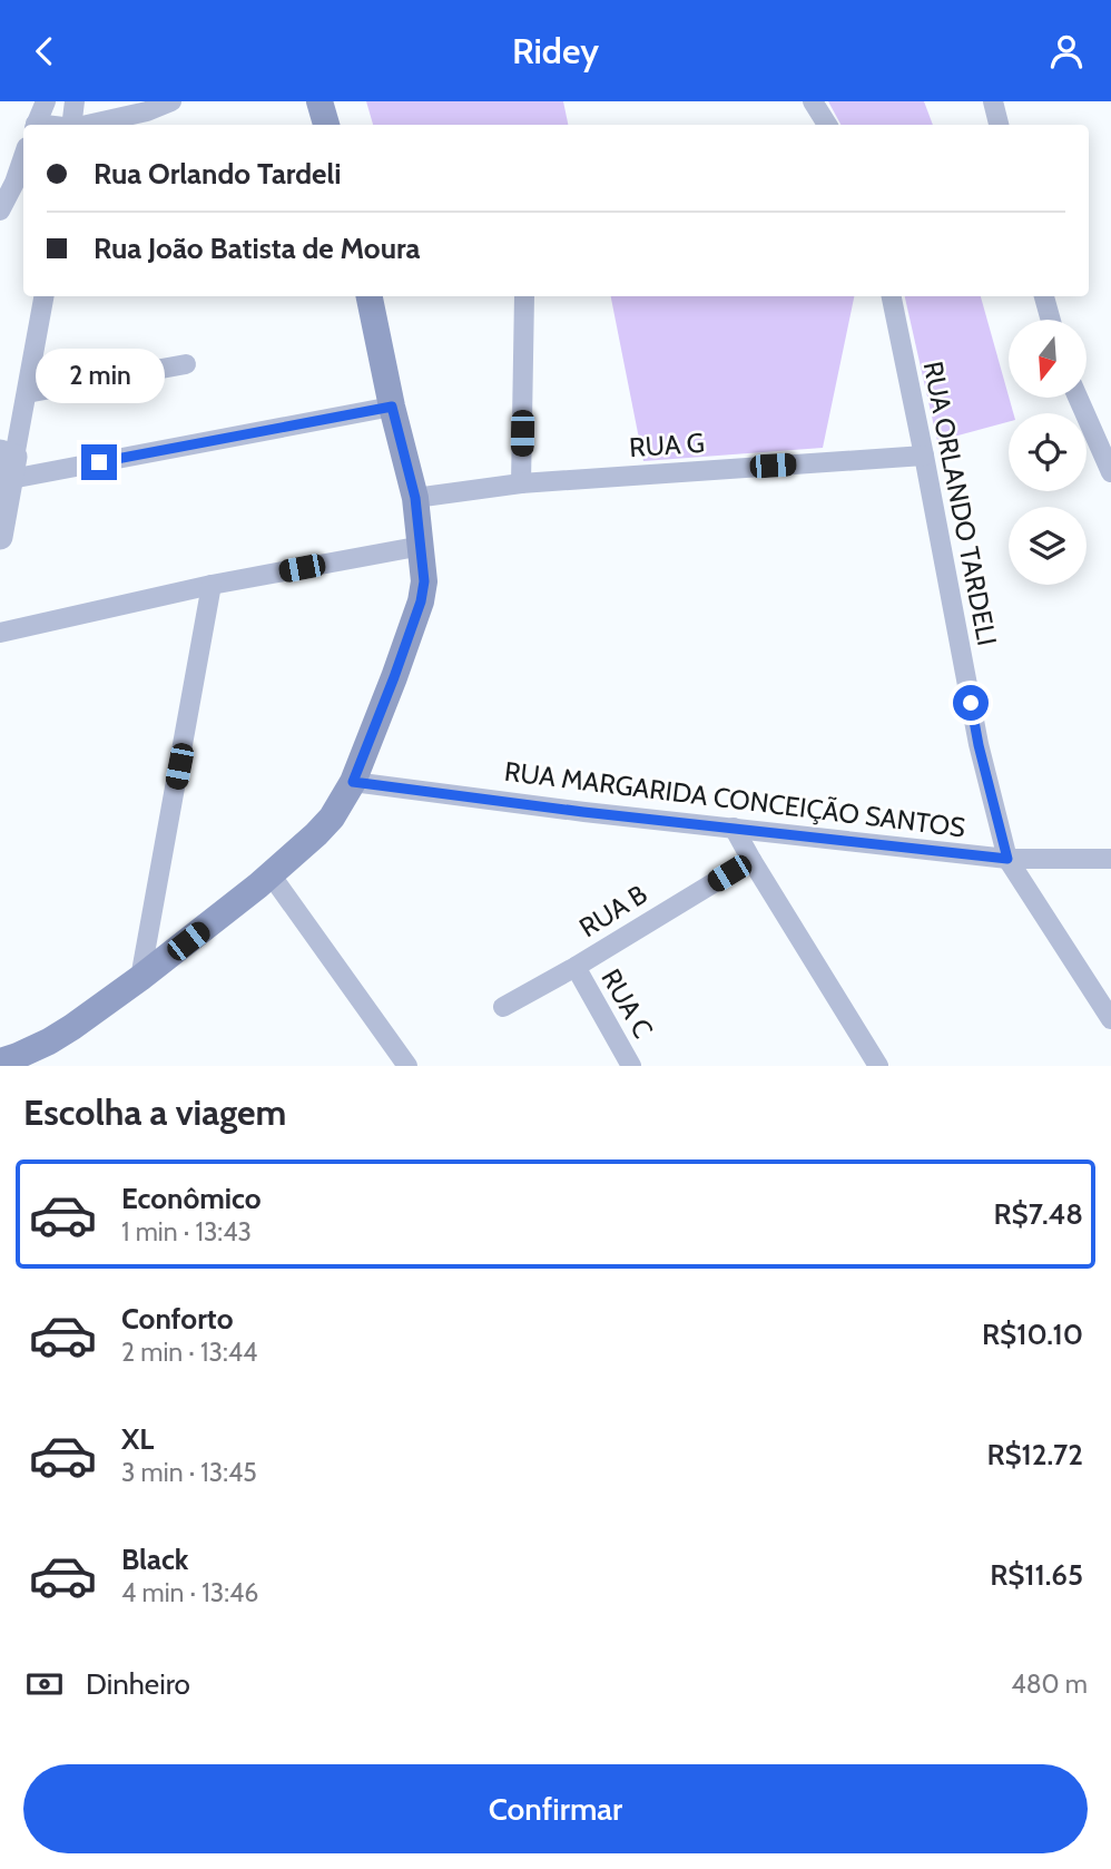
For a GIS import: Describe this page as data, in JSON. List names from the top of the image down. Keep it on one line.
{"streets":{"street":["RUA G","RUA ORLANDO TARDELI","RUA MARGARIDA CONCEIÇÃO SANTOS","RUA B","RUA C"]},"crossings":[["RUA G","RUA ORLANDO TARDELI"],["RUA ORLANDO TARDELI","RUA MARGARIDA CONCEIÇÃO SANTOS"],["RUA B","RUA C"]],"north":"bottom","page":{"header":"Ridey","banner":["Rua Orlando Tardeli","Rua João Batista de Moura"],"bubble":"2 min","heading":"Escolha a viagem","list":[{"name":"Econômico","note":"1 min · 13:43","value":"R$7.48"},{"name":"Conforto","note":"2 min · 13:44","value":"R$10.10"},{"name":"XL","note":"3 min · 13:45","value":"R$12.72"},{"name":"Black","note":"4 min · 13:46","value":"R$11.65"}],"pay":["Dinheiro","480 m"],"buttons":"Confirmar"}}
